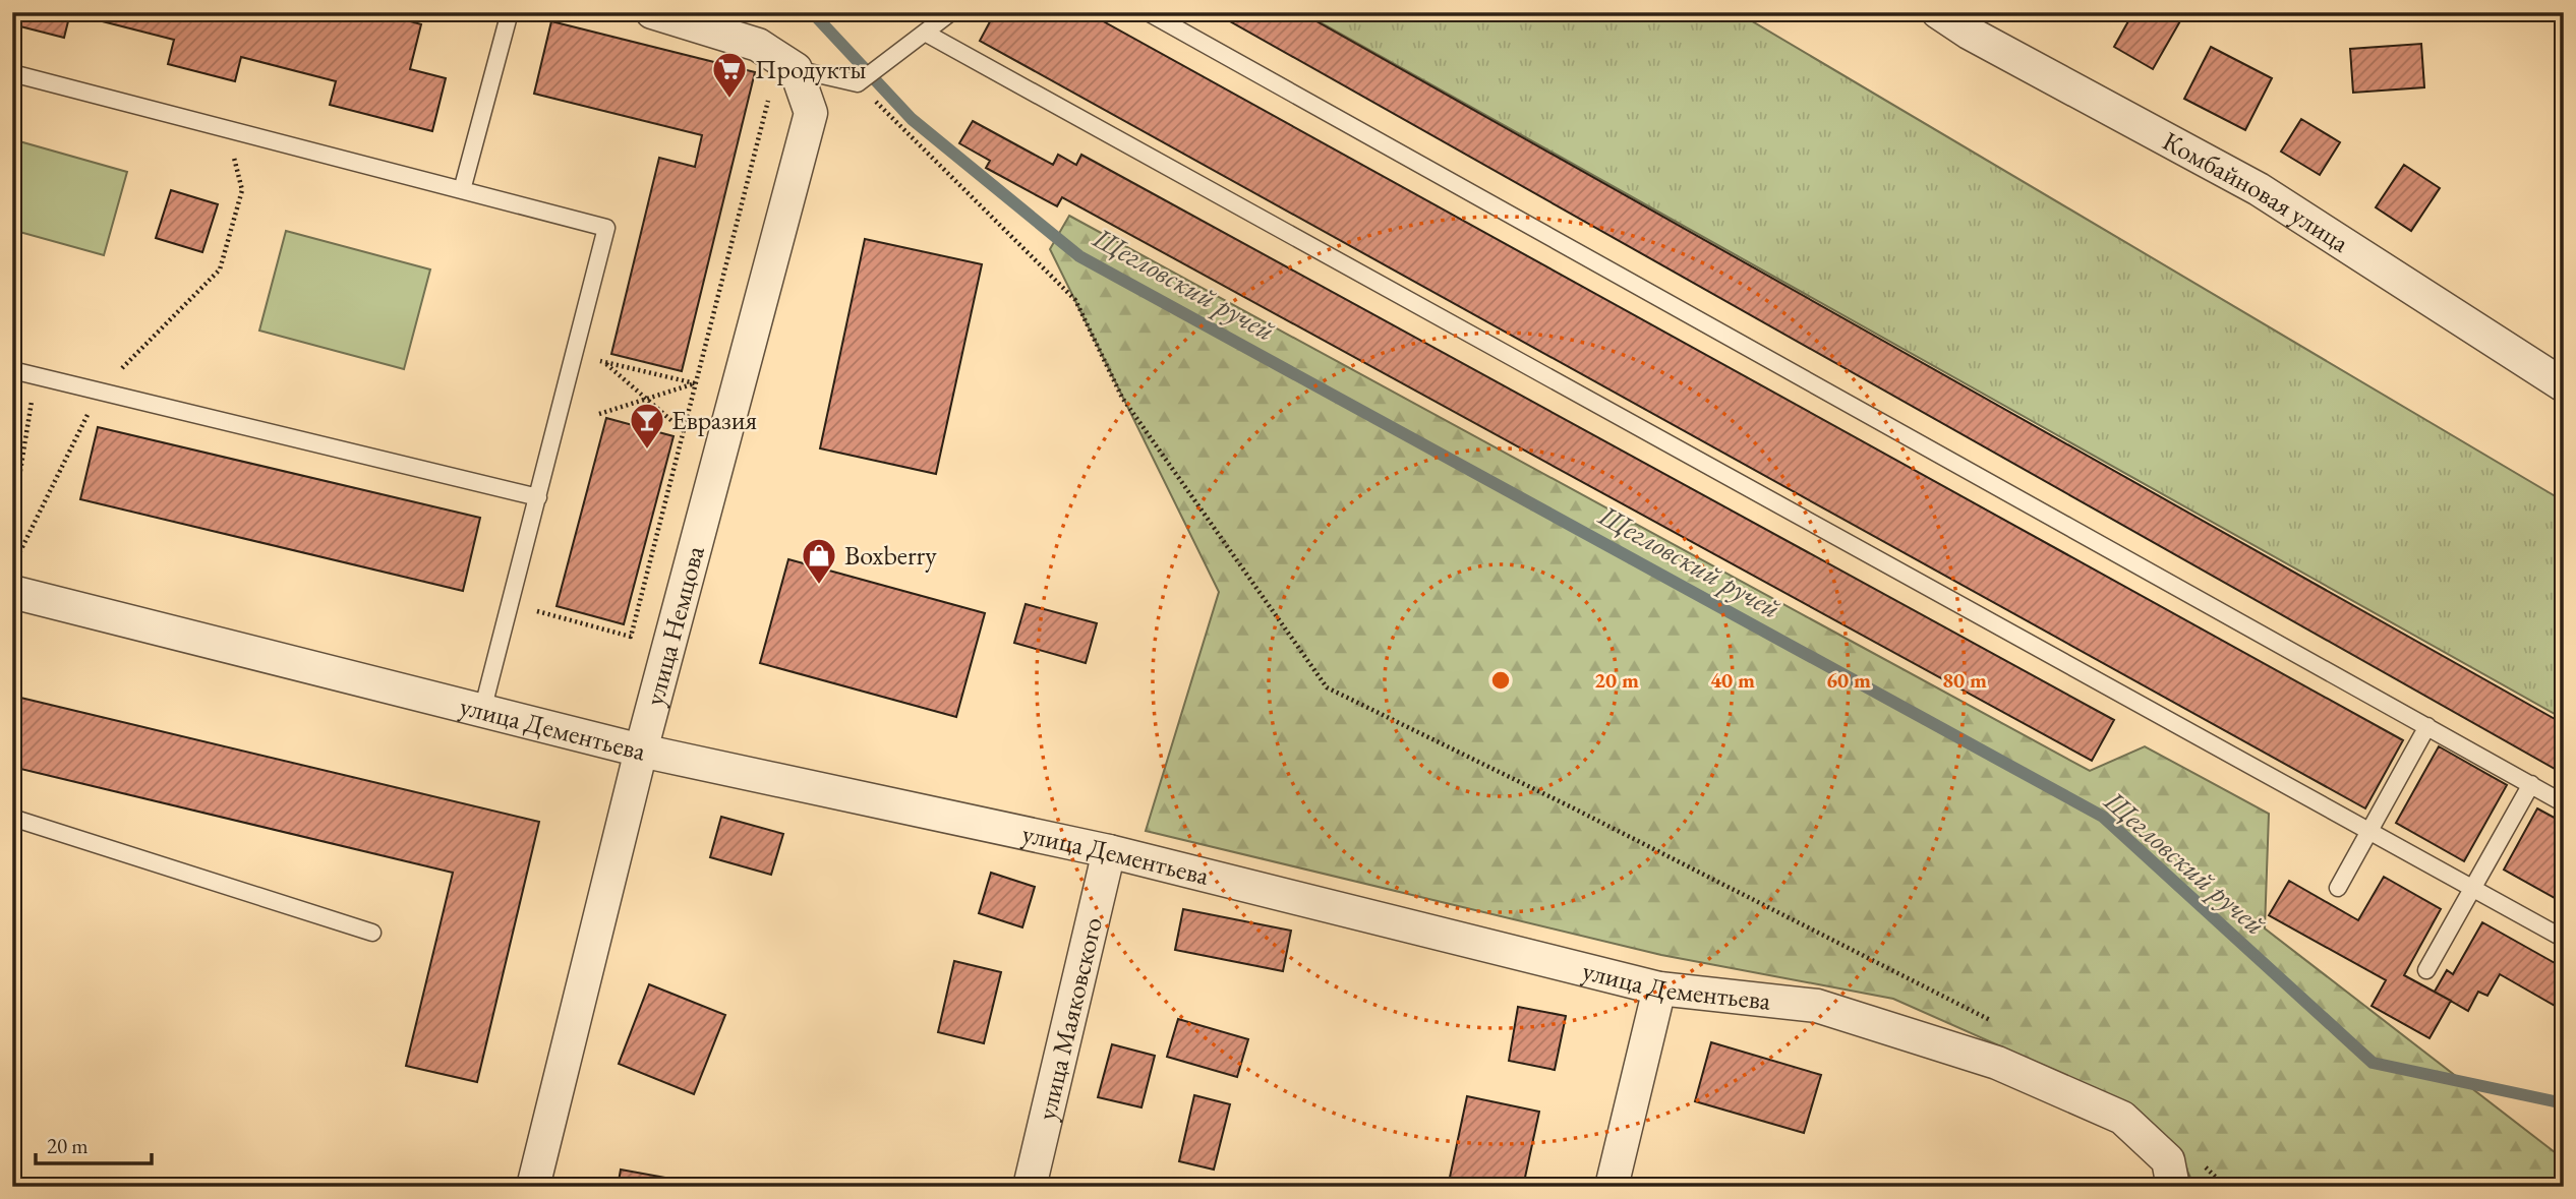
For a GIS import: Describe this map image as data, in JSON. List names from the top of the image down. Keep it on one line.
{"streets":{"street":["Комбайновая улица","улица Немцова","улица Дементьева","улица Маяковского"]},"crossings":[["улица Немцова","улица Дементьева"],["улица Дементьева","улица Маяковского"]],"water":["Щегловский ручей"],"places":{"supermarket":["Продукты"],"bar":["Евразия"],"shop":["Boxberry"]},"scale_bar":"20 m","rings":["20 m","40 m","60 m","80 m"]}
